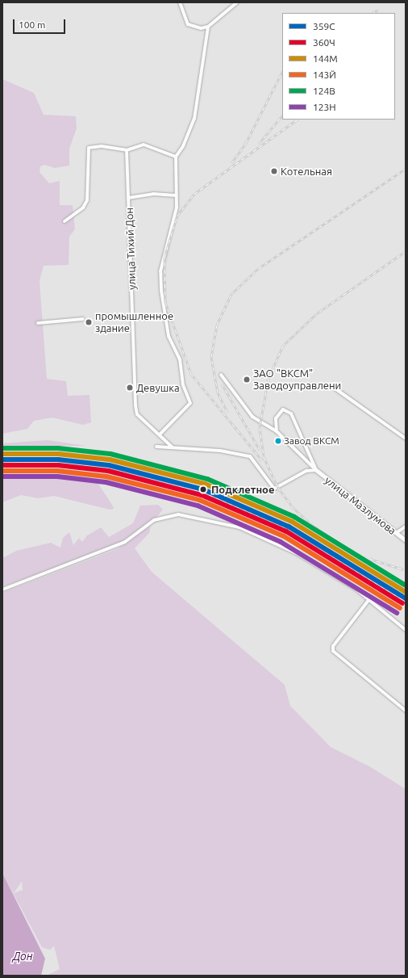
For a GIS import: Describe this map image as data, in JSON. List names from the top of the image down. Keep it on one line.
{"streets":{"street":["улица Тихий Дон","улица Мазлумова"]},"water":["Дон"],"places":["Котельная","промышленное здание","ЗАО \"ВКСМ\" Заводоуправлени","Девушка","Завод ВКСМ","Подклетное"],"lines":["transit line 124В","transit line 144М","transit line 359С","transit line 360Ч","transit line 143Й","transit line 123Н"],"legend":["359С","360Ч","144М","143Й","124В","123Н"],"scale_bar":"100 m"}
